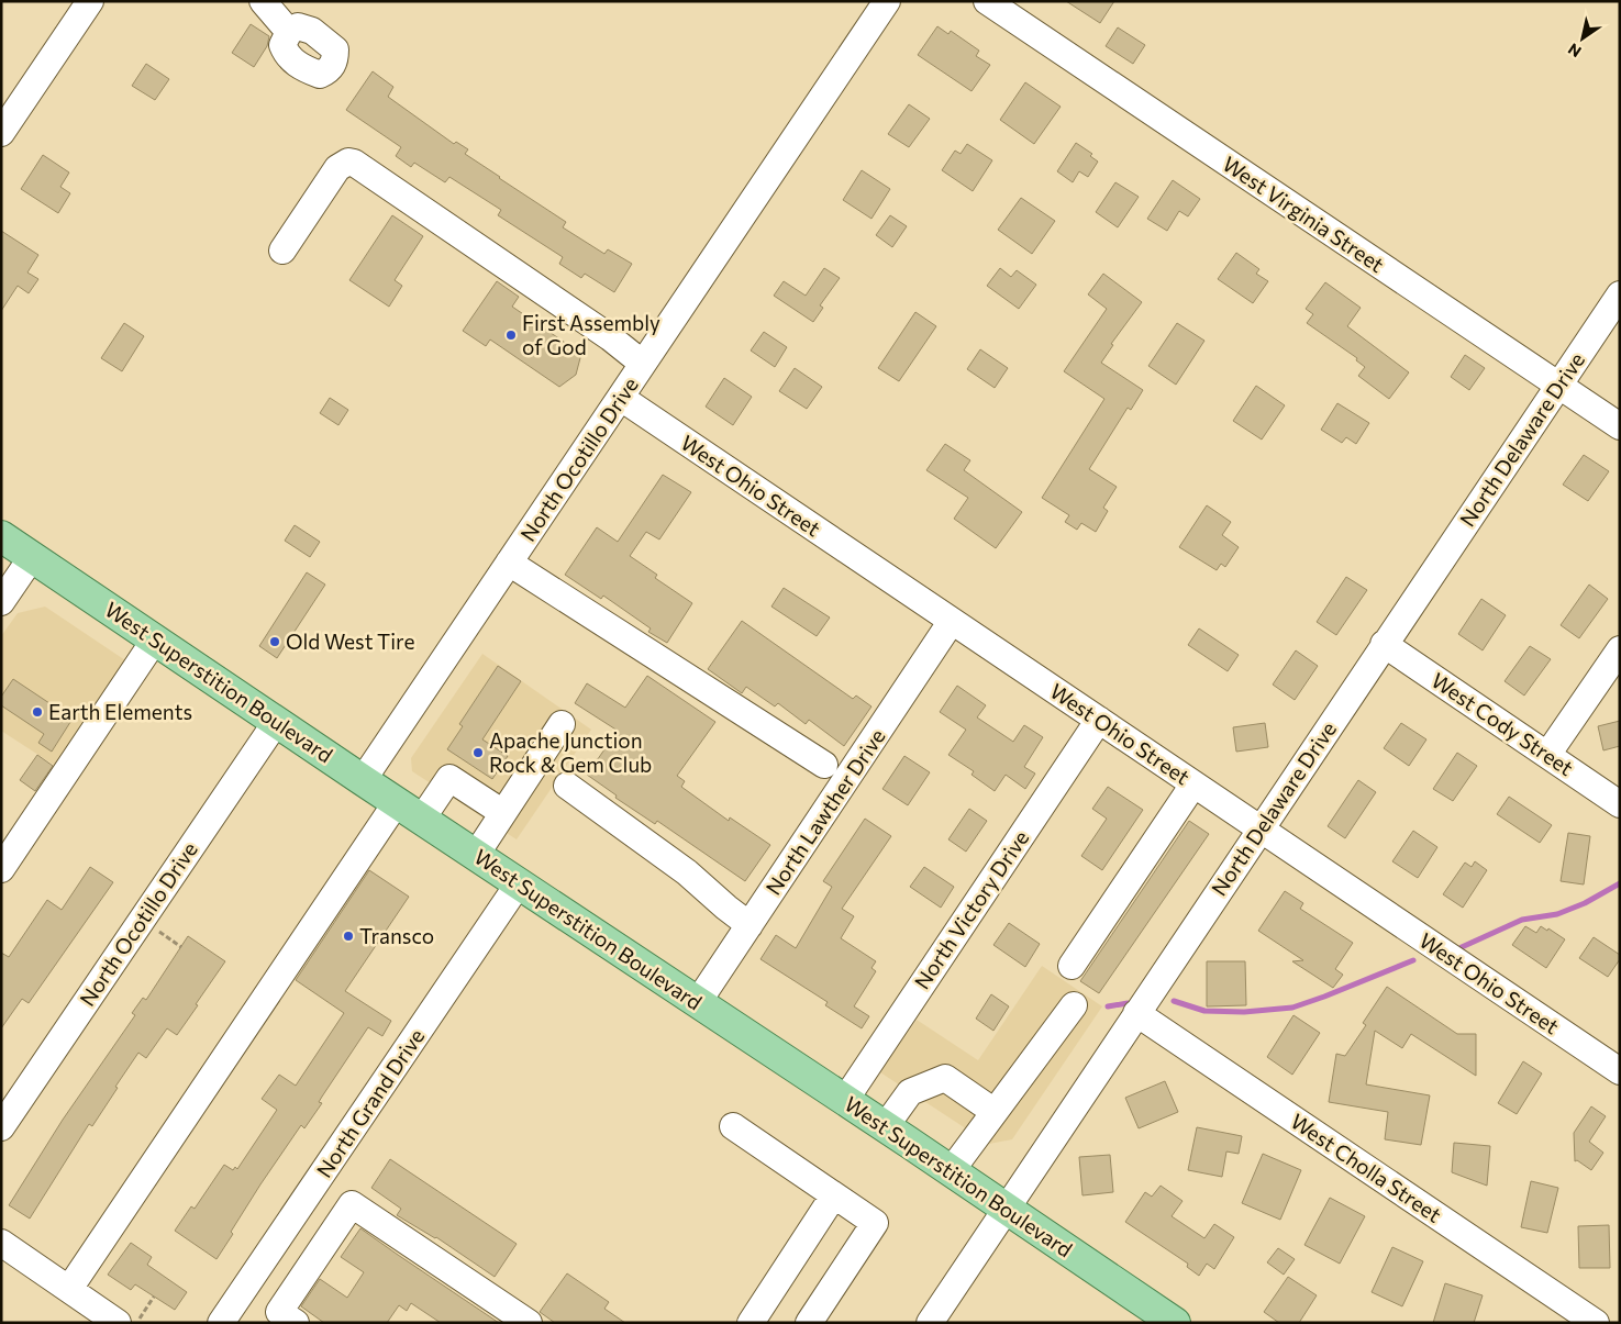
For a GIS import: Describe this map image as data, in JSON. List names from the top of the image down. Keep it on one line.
{"streets":{"main road":["West Superstition Boulevard"],"street":["West Virginia Street","North Delaware Drive","North Ocotillo Drive","West Ohio Street","West Cody Street","North Lawther Drive","North Victory Drive","North Grand Drive","West Cholla Street"]},"crossings":[["West Virginia Street","North Delaware Drive"],["North Delaware Drive","West Ohio Street"],["North Delaware Drive","West Superstition Boulevard"],["North Delaware Drive","West Cody Street"],["North Delaware Drive","West Cholla Street"],["North Ocotillo Drive","West Ohio Street"],["North Ocotillo Drive","West Superstition Boulevard"],["West Ohio Street","North Lawther Drive"],["West Ohio Street","North Victory Drive"],["West Superstition Boulevard","North Lawther Drive"],["West Superstition Boulevard","North Victory Drive"],["West Superstition Boulevard","North Grand Drive"]],"places":["First Assembly of God","Old West Tire","Earth Elements","Apache Junction Rock & Gem Club","Transco"],"north":"bottom left"}
